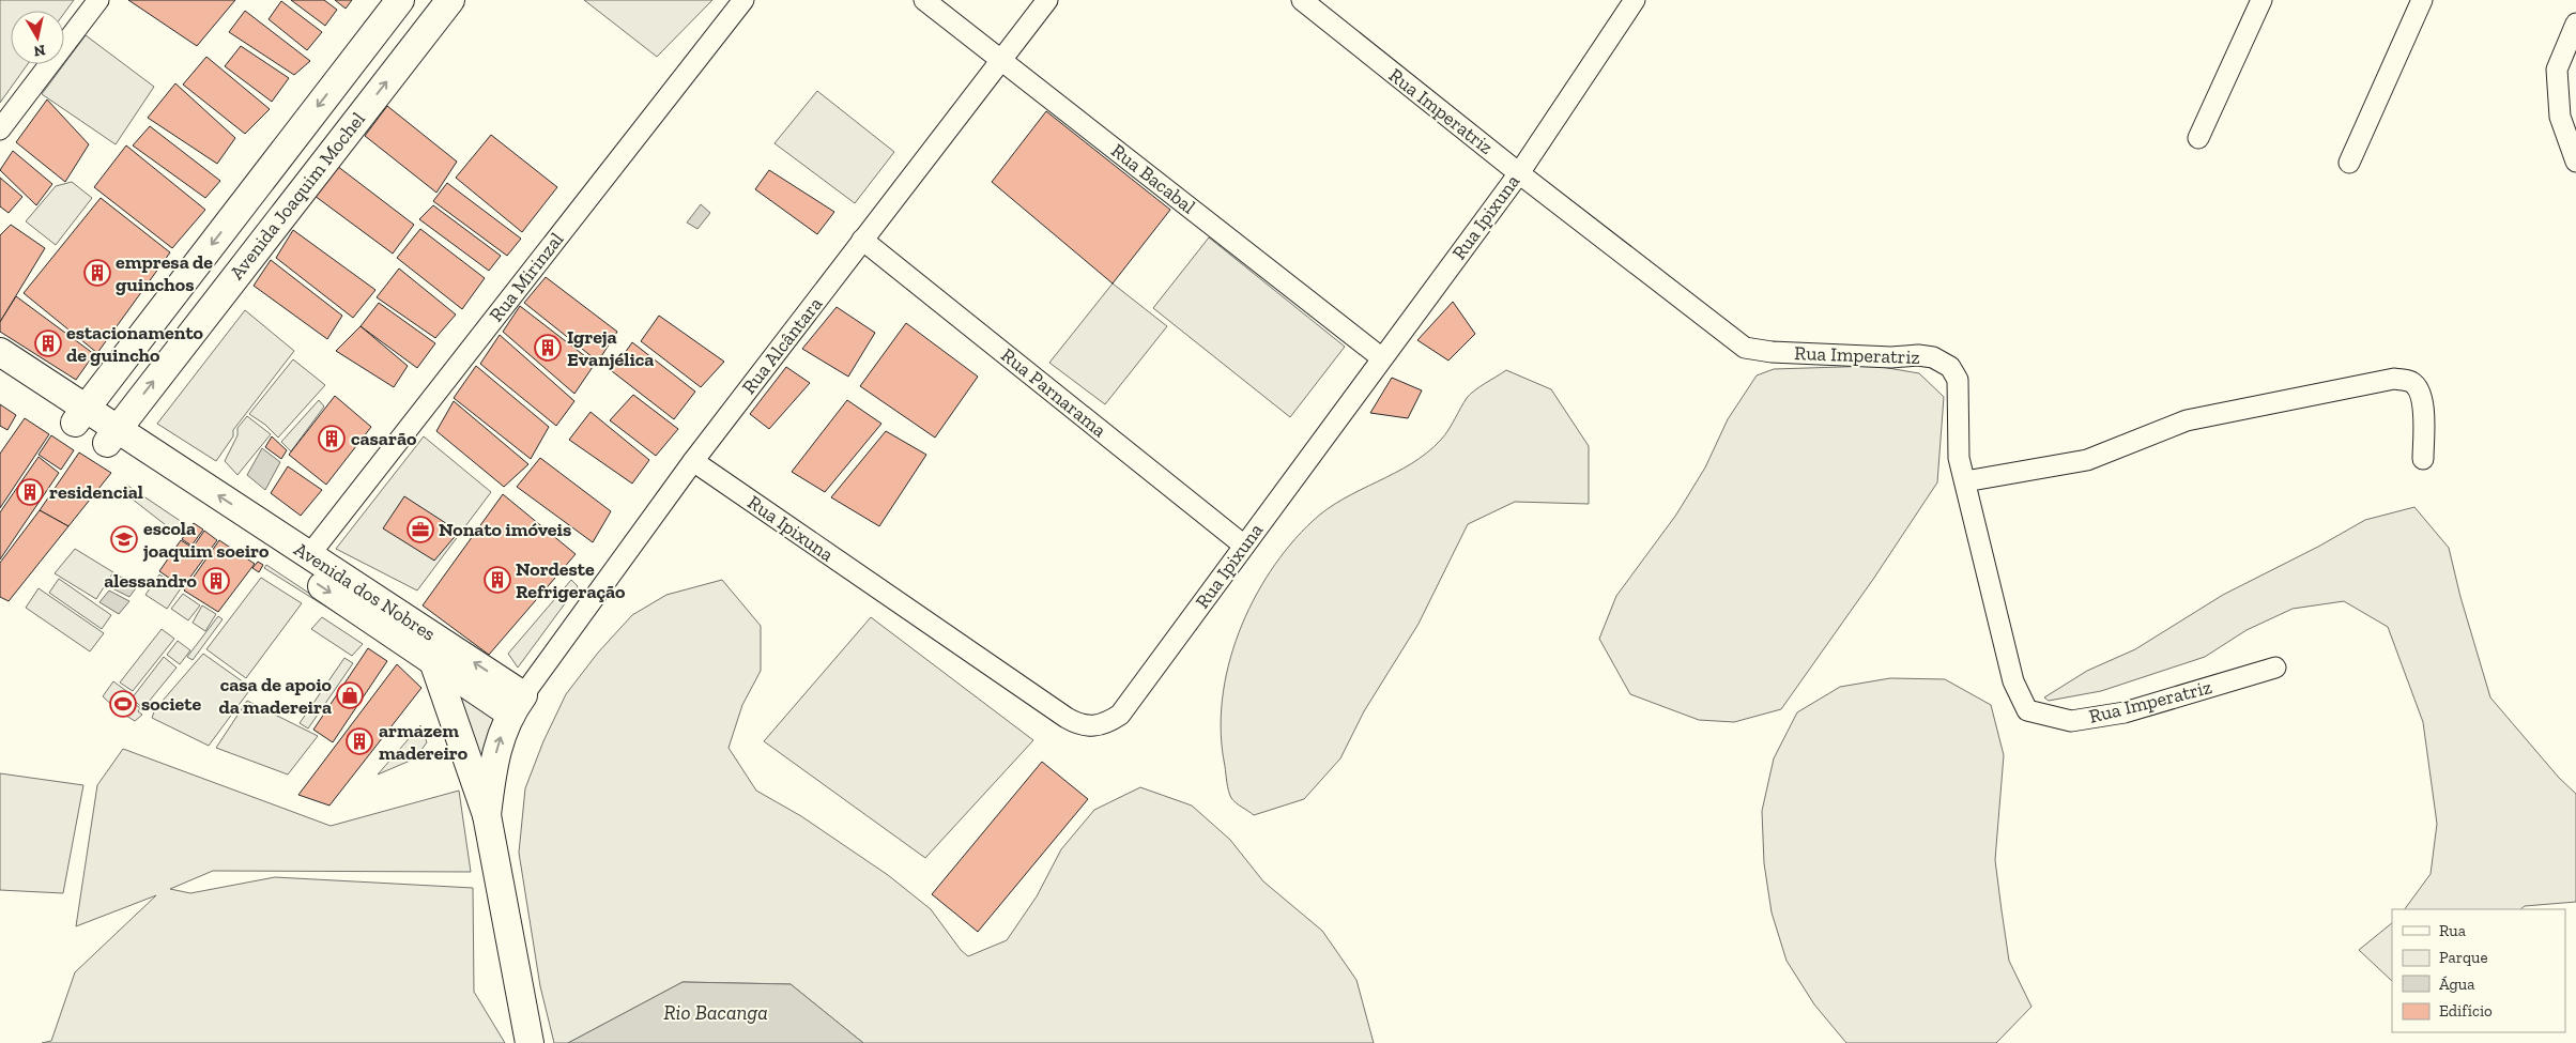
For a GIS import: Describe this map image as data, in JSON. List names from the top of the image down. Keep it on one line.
{"streets":{"main road":["Avenida Joaquim Mochel","Avenida dos Nobres"],"street":["Rua Imperatriz","Rua Bacabal","Rua Ipixuna","Rua Mirinzal","Rua Alcântara","Rua Parnarama"]},"crossings":[["Rua Imperatriz","Rua Ipixuna"],["Rua Bacabal","Rua Ipixuna"],["Rua Bacabal","Rua Alcântara"],["Avenida Joaquim Mochel","Avenida dos Nobres"],["Rua Ipixuna","Rua Alcântara"],["Rua Ipixuna","Rua Parnarama"],["Rua Mirinzal","Avenida dos Nobres"],["Rua Alcântara","Rua Parnarama"],["Rua Alcântara","Avenida dos Nobres"]],"water":["Rio Bacanga"],"places":{"building":["empresa de guinchos","estacionamento de guincho","Igreja Evanjélica","casarão","residencial","Nordeste Refrigeração","alessandro","armazem madereiro"],"office":["Nonato imóveis"],"school or university":["escola joaquim soeiro"],"shop":["casa de apoio da madereira"],"sports":["societe"]},"legend":["Rua","Parque","Água","Edifício"],"north":"bottom"}
